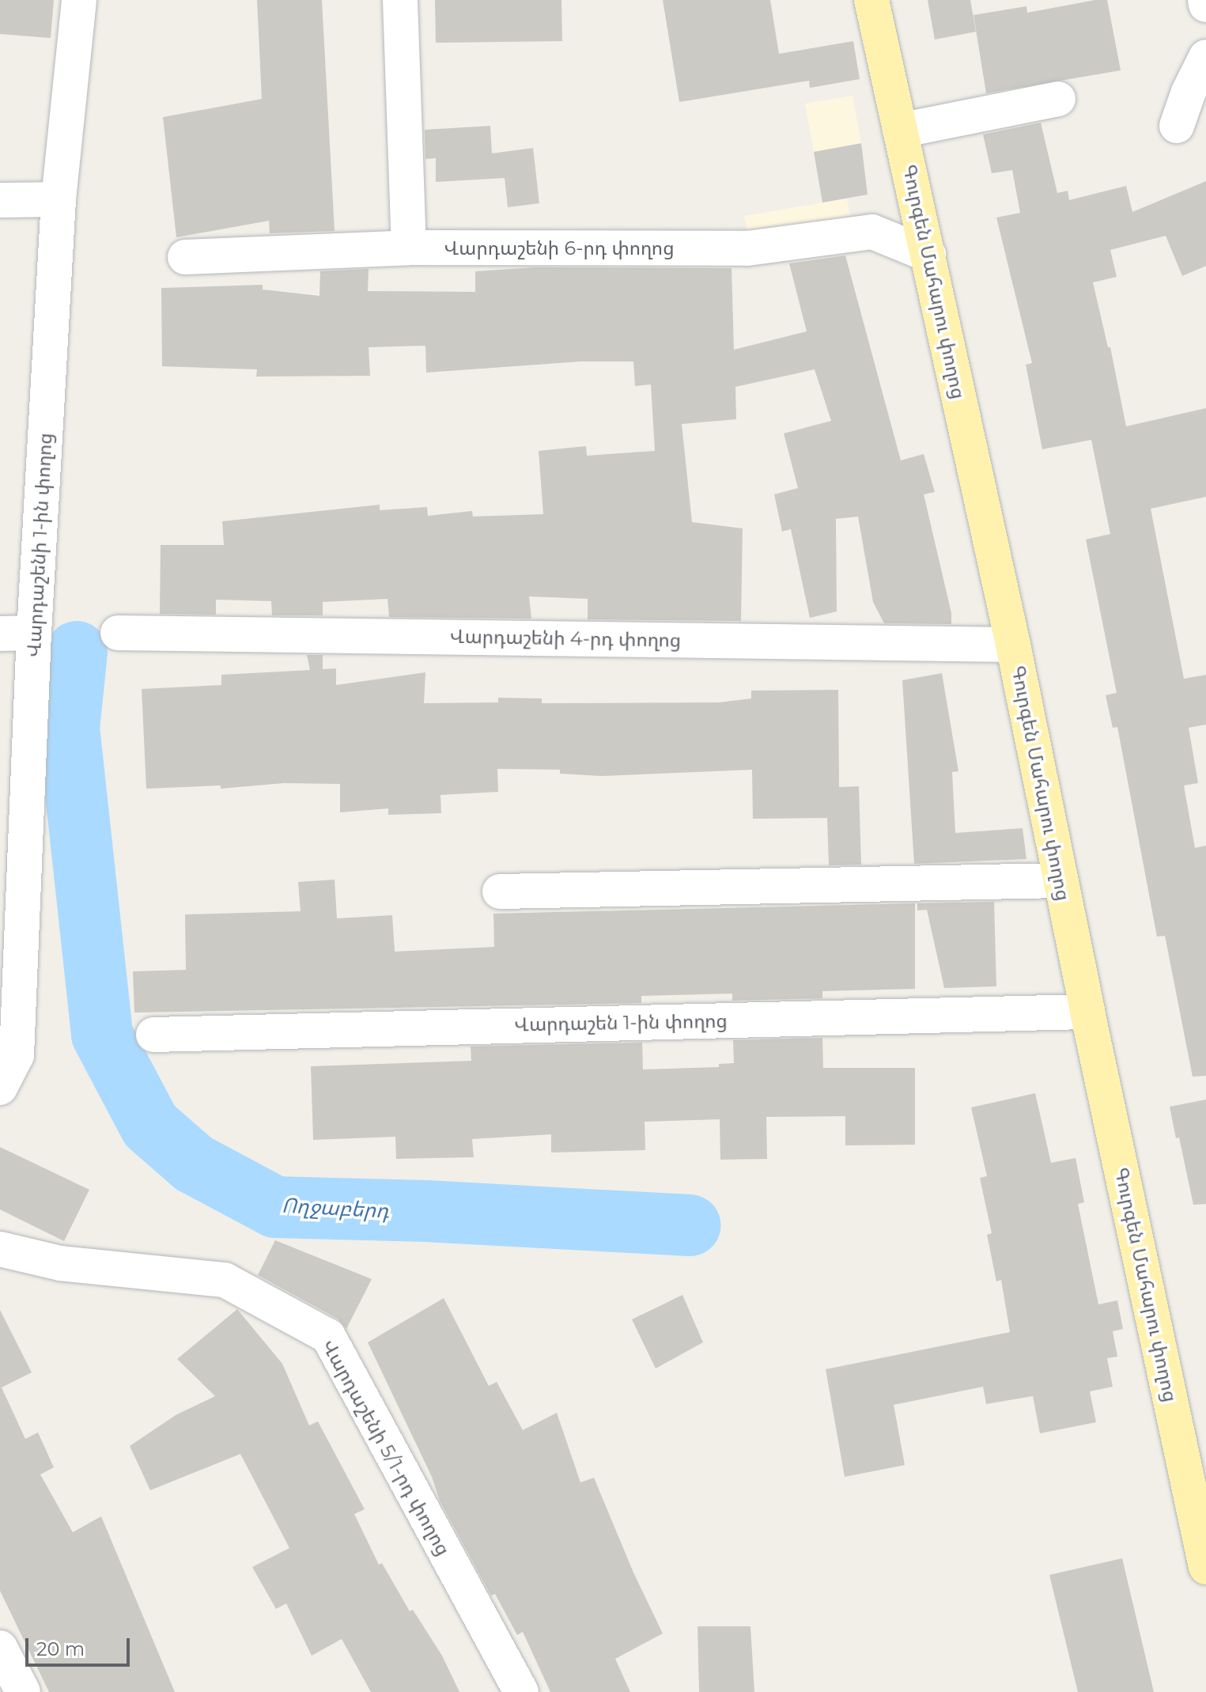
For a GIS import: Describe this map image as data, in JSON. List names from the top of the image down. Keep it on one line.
{"streets":{"main road":["Գուրգեն Մահարու փողոց"],"street":["Վարդաշենի 6-րդ փողոց","Վարդաշենի 1-ին փողոց","Վարդաշենի 4-րդ փողոց","Վարդաշեն 1-ին փողոց","Վարդաշենի 5/1-րդ փողոց"]},"crossings":[["Վարդաշենի 6-րդ փողոց","Գուրգեն Մահարու փողոց"],["Գուրգեն Մահարու փողոց","Վարդաշենի 4-րդ փողոց"],["Գուրգեն Մահարու փողոց","Վարդաշեն 1-ին փողոց"]],"water":["Ողջաբերդ"],"scale_bar":"20 m"}
